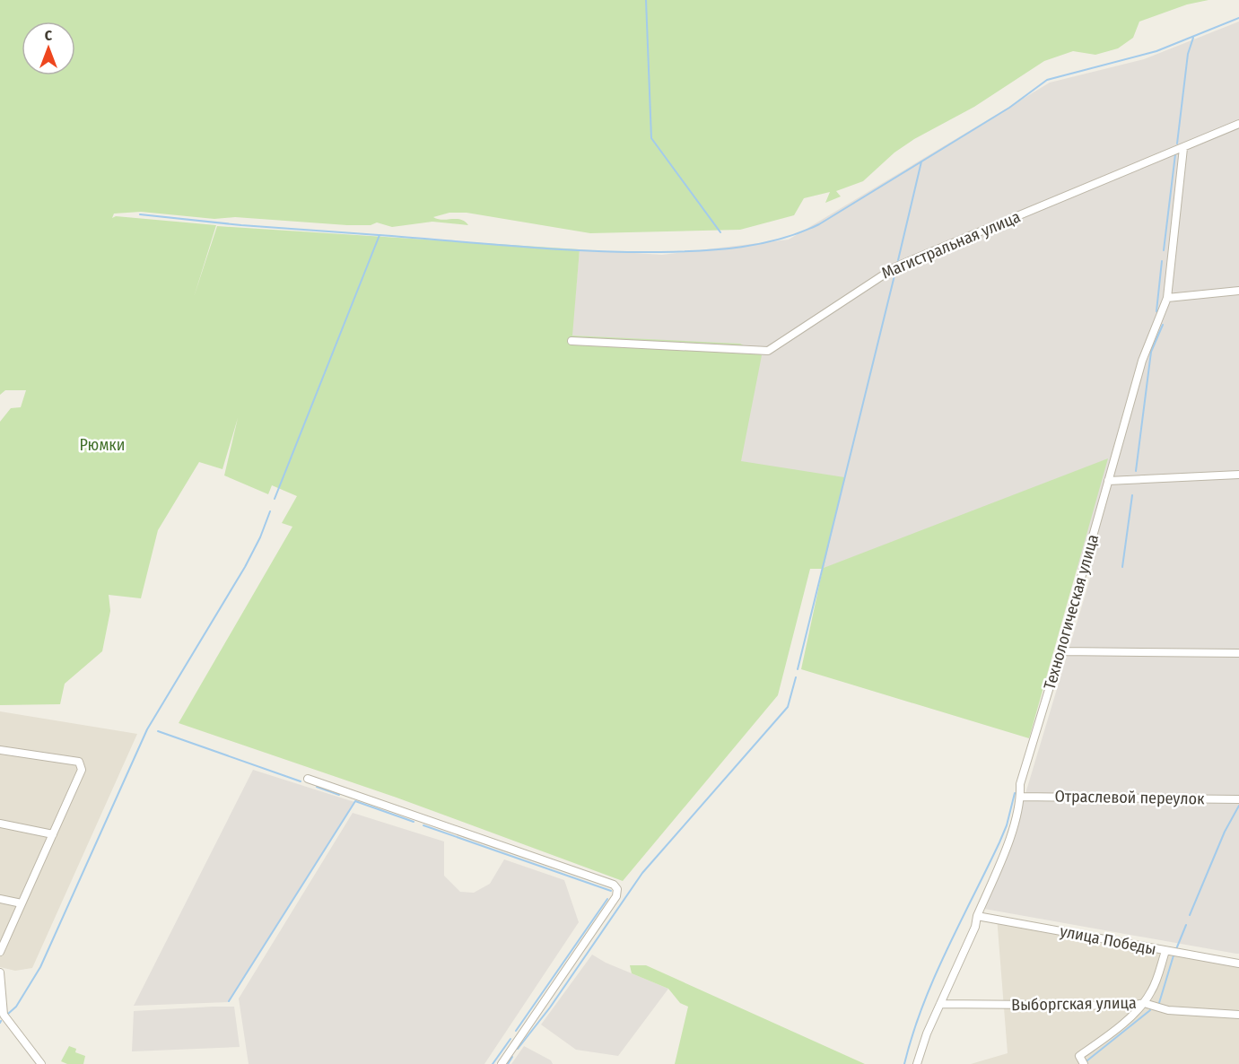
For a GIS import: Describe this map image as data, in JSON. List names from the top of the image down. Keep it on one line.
{"streets":{"street":["Магистральная улица","Технологическая улица","Отраслевой переулок","улица Победы","Выборгская улица"]},"crossings":[["Магистральная улица","Технологическая улица"],["Технологическая улица","Отраслевой переулок"],["Технологическая улица","улица Победы"],["Технологическая улица","Выборгская улица"]],"parks":["Рюмки"],"north":"top"}
